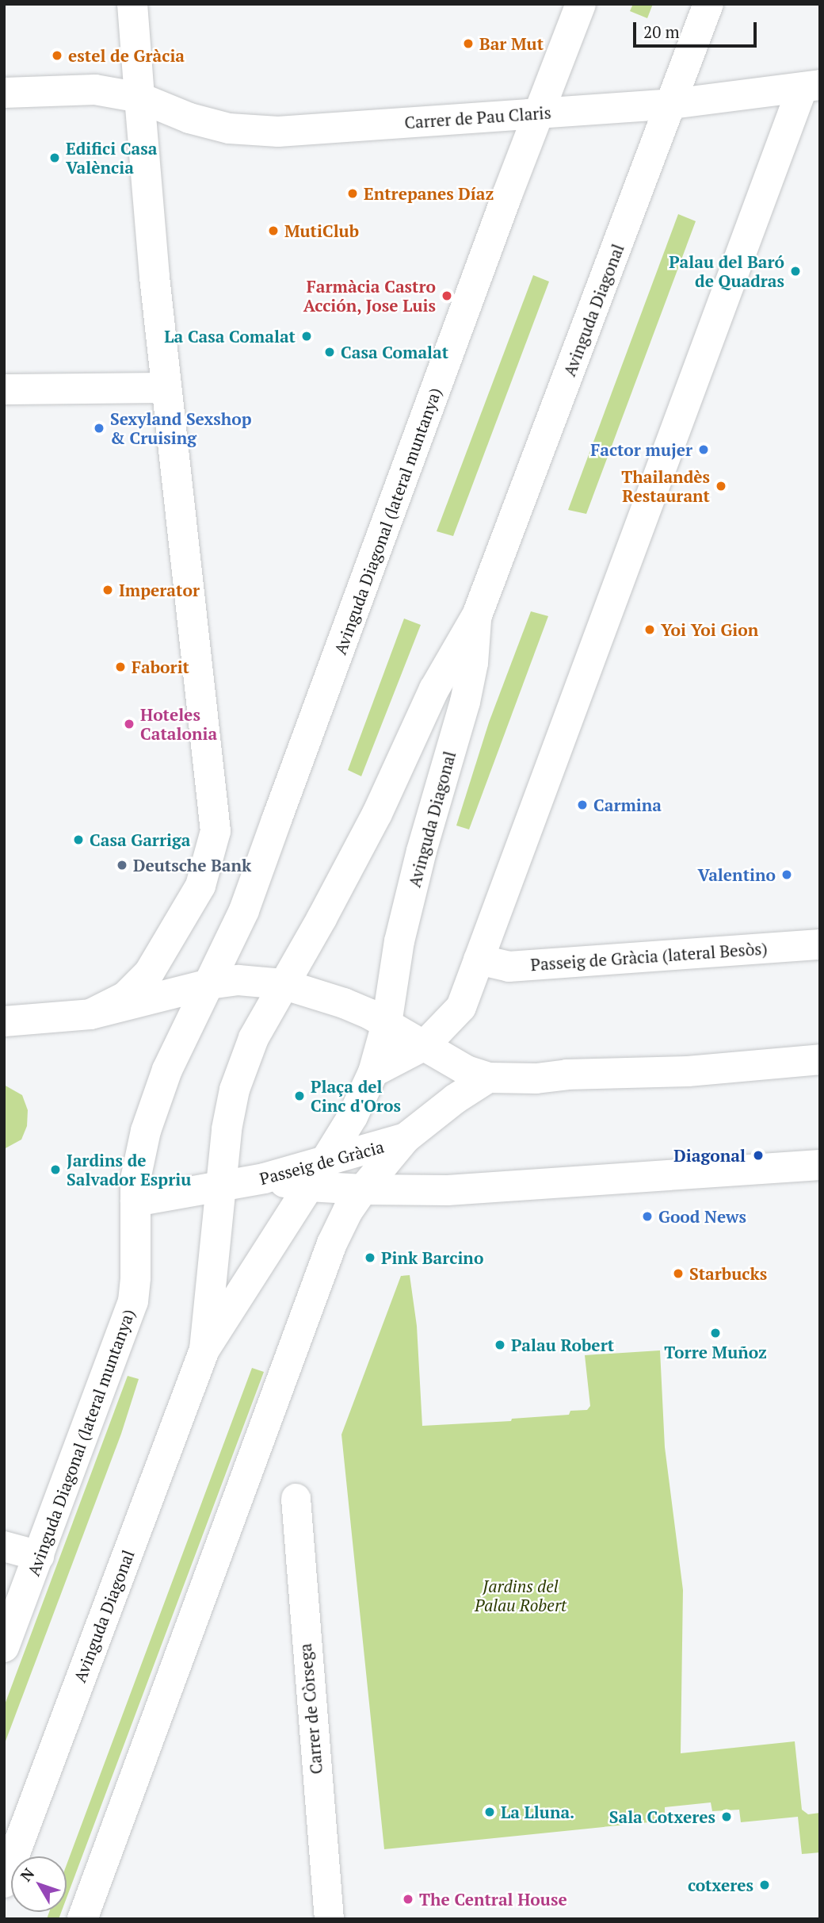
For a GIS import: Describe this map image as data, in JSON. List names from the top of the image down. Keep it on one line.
{"streets":{"street":["Carrer de Pau Claris","Avinguda Diagonal","Avinguda Diagonal (lateral muntanya)","Passeig de Gràcia (lateral Besòs)","Passeig de Gràcia","Carrer de Còrsega"]},"crossings":[["Carrer de Pau Claris","Avinguda Diagonal"],["Carrer de Pau Claris","Avinguda Diagonal (lateral muntanya)"],["Avinguda Diagonal (lateral muntanya)","Passeig de Gràcia"]],"parks":["Jardins del Palau Robert"],"places":["Bar Mut","estel de Gràcia","Edifici Casa València","Entrepanes Díaz","MutiClub","Palau del Baró de Quadras","Farmàcia Castro Acción, Jose Luis","La Casa Comalat","Casa Comalat","Sexyland Sexshop & Cruising","Factor mujer","Thailandès Restaurant","Imperator","Yoi Yoi Gion","Faborit","Hoteles Catalonia","Carmina","Casa Garriga","Deutsche Bank","Valentino","Plaça del Cinc d'Oros","Diagonal","Jardins de Salvador Espriu","Good News","Pink Barcino","Starbucks","Torre Muñoz","Palau Robert","La Lluna.","Sala Cotxeres","cotxeres","The Central House"],"scale_bar":"20 m","north":"top left"}
